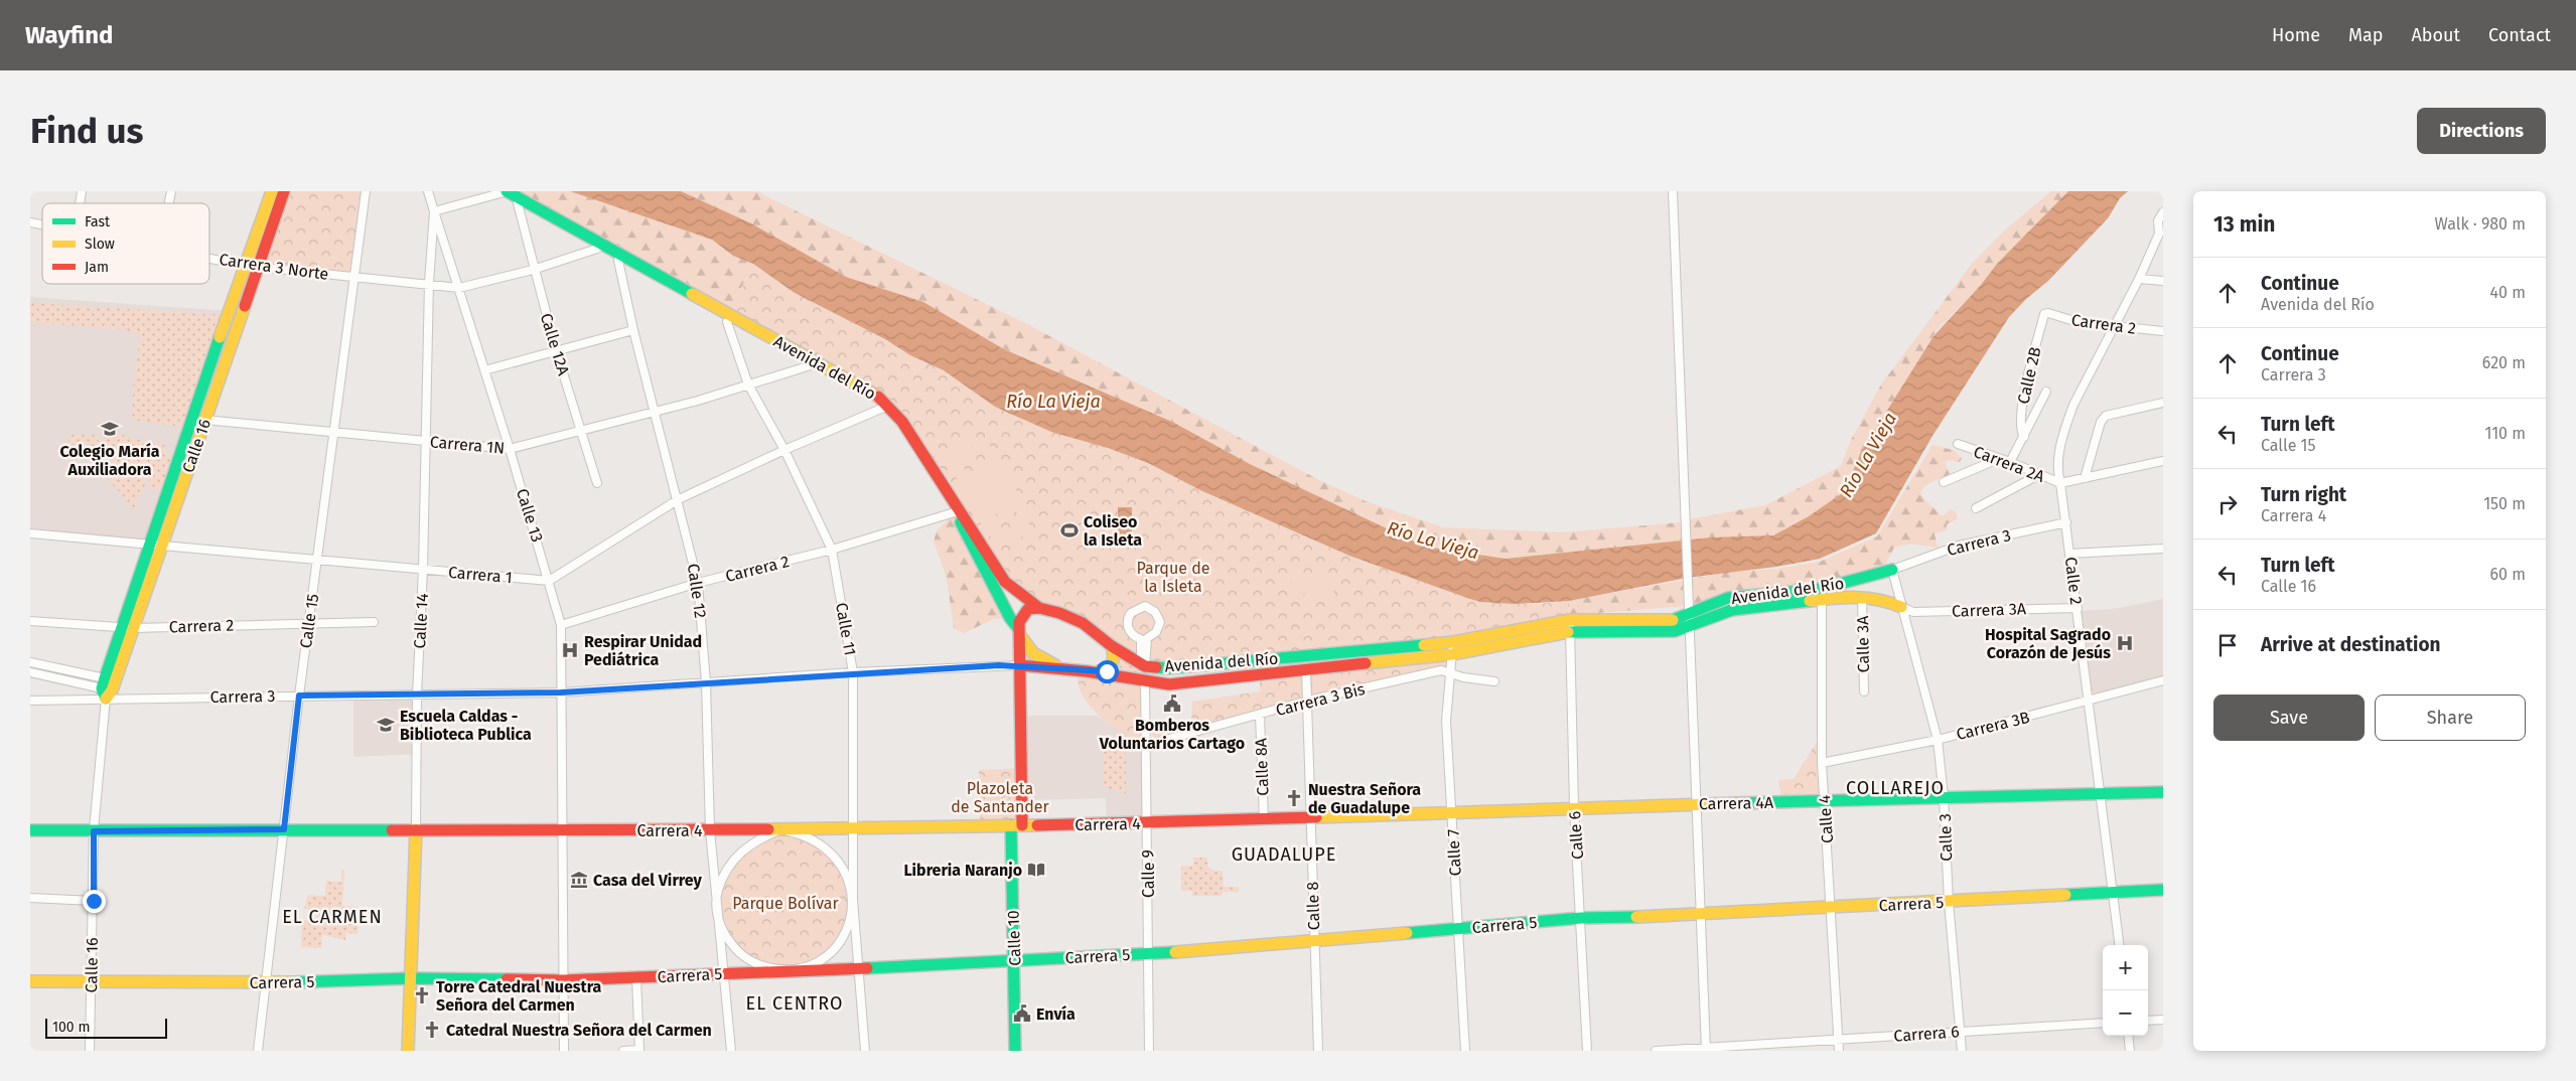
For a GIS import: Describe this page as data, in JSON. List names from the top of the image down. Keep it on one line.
{"streets":{"main road":["Avenida del Río","Calle 16","Carrera 3","Calle 14","Carrera 4A","Carrera 4","Calle 9","Carrera 5","Calle 10"],"street":["Carrera 3 Norte","Carrera 2","Calle 12A","Calle 2B","Carrera 1N","Carrera 2A","Calle 13","Carrera 1","Calle 2","Calle 12","Carrera 3A","Calle 15","Calle 11","Calle 3A","Carrera 3 Bis","Carrera 3B","Calle 8A","Calle 4","Calle 6","Calle 3","Calle 7","Calle 8","Carrera 6"]},"crossings":[["Carrera 3 Norte","Calle 16"],["Carrera 3 Norte","Calle 13"],["Carrera 3 Norte","Calle 15"],["Carrera 3 Norte","Calle 14"],["Carrera 2","Avenida del Río"],["Carrera 2","Calle 2B"],["Carrera 2","Calle 16"],["Carrera 2","Calle 13"],["Carrera 2","Calle 2"],["Carrera 2","Calle 12"],["Carrera 2","Calle 15"],["Carrera 2","Calle 11"],["Calle 12A","Avenida del Río"],["Calle 12A","Carrera 1N"],["Avenida del Río","Carrera 1N"],["Avenida del Río","Carrera 3"],["Avenida del Río","Calle 12"],["Avenida del Río","Carrera 3A"],["Avenida del Río","Calle 11"],["Avenida del Río","Calle 3A"],["Avenida del Río","Calle 4"],["Avenida del Río","Calle 6"],["Avenida del Río","Calle 3"],["Avenida del Río","Calle 7"],["Avenida del Río","Calle 9"],["Avenida del Río","Calle 8"],["Avenida del Río","Calle 10"],["Carrera 1N","Calle 16"],["Carrera 1N","Calle 13"],["Carrera 1N","Calle 12"],["Carrera 1N","Calle 15"],["Carrera 1N","Calle 14"],["Carrera 1N","Calle 11"],["Calle 16","Carrera 3"],["Calle 16","Carrera 1"],["Calle 16","Carrera 4"],["Calle 16","Carrera 5"],["Carrera 2A","Carrera 3"],["Carrera 2A","Calle 2"],["Calle 13","Carrera 3"],["Calle 13","Carrera 1"],["Calle 13","Calle 14"],["Calle 13","Carrera 4"],["Calle 13","Carrera 5"],["Carrera 3","Calle 2"],["Carrera 3","Calle 12"],["Carrera 3","Calle 15"],["Carrera 3","Calle 14"],["Carrera 3","Calle 11"],["Carrera 3","Calle 3"],["Carrera 3","Calle 10"],["Carrera 1","Calle 15"],["Carrera 1","Calle 14"],["Calle 2","Carrera 3A"],["Calle 2","Carrera 3B"],["Calle 2","Carrera 4A"],["Calle 2","Carrera 5"],["Calle 12","Calle 11"],["Calle 12","Carrera 4"],["Calle 12","Carrera 5"],["Carrera 3A","Calle 3"],["Calle 15","Carrera 4"],["Calle 15","Carrera 5"],["Calle 14","Carrera 4"],["Calle 14","Carrera 5"],["Calle 11","Carrera 4"],["Calle 11","Carrera 5"],["Carrera 3 Bis","Calle 8A"],["Carrera 3 Bis","Calle 7"],["Carrera 3 Bis","Calle 9"],["Carrera 3 Bis","Calle 8"],["Carrera 3B","Calle 4"],["Carrera 3B","Calle 3"],["Calle 8A","Carrera 4"],["Carrera 4A","Calle 4"],["Carrera 4A","Carrera 4"],["Carrera 4A","Calle 6"],["Carrera 4A","Calle 3"],["Carrera 4A","Calle 7"],["Carrera 4A","Calle 8"],["Calle 4","Carrera 5"],["Calle 4","Carrera 6"],["Carrera 4","Calle 9"],["Carrera 4","Carrera 5"],["Carrera 4","Calle 8"],["Carrera 4","Calle 10"],["Calle 6","Carrera 5"],["Calle 3","Carrera 5"],["Calle 3","Carrera 6"],["Calle 7","Carrera 5"],["Calle 9","Carrera 5"],["Carrera 5","Calle 8"],["Carrera 5","Calle 10"]],"districts":["COLLAREJO","GUADALUPE","EL CARMEN","EL CENTRO"],"water":["Río La Vieja"],"parks":["Parque de la Isleta","Plazoleta de Santander","Parque Bolívar"],"places":{"school or university":["Colegio María Auxiliadora","Escuela Caldas - Biblioteca Publica"],"sports":["Coliseo la Isleta"],"hospital":["Hospital Sagrado Corazón de Jesús","Respirar Unidad Pediátrica"],"public building":["Bomberos Voluntarios Cartago","Envía"],"church":["Nuestra Señora de Guadalupe","Torre Catedral Nuestra Señora del Carmen","Catedral Nuestra Señora del Carmen"],"library":["Libreria Naranjo"],"museum":["Casa del Virrey"]},"legend":["Fast","Slow","Jam"],"scale_bar":"100 m","page":{"header":"Wayfind","nav":["Home","Map","About","Contact"],"buttons":["Directions",["Save","Share"]],"title":"Find us","heading":["13 min","Walk · 980 m"],"list":[["Continue","Avenida del Río","40 m"],["Continue","Carrera 3","620 m"],["Turn left","Calle 15","110 m"],["Turn right","Carrera 4","150 m"],["Turn left","Calle 16","60 m"],"Arrive at destination"],"map_buttons":["+","−"],"scale":"100 m"}}
